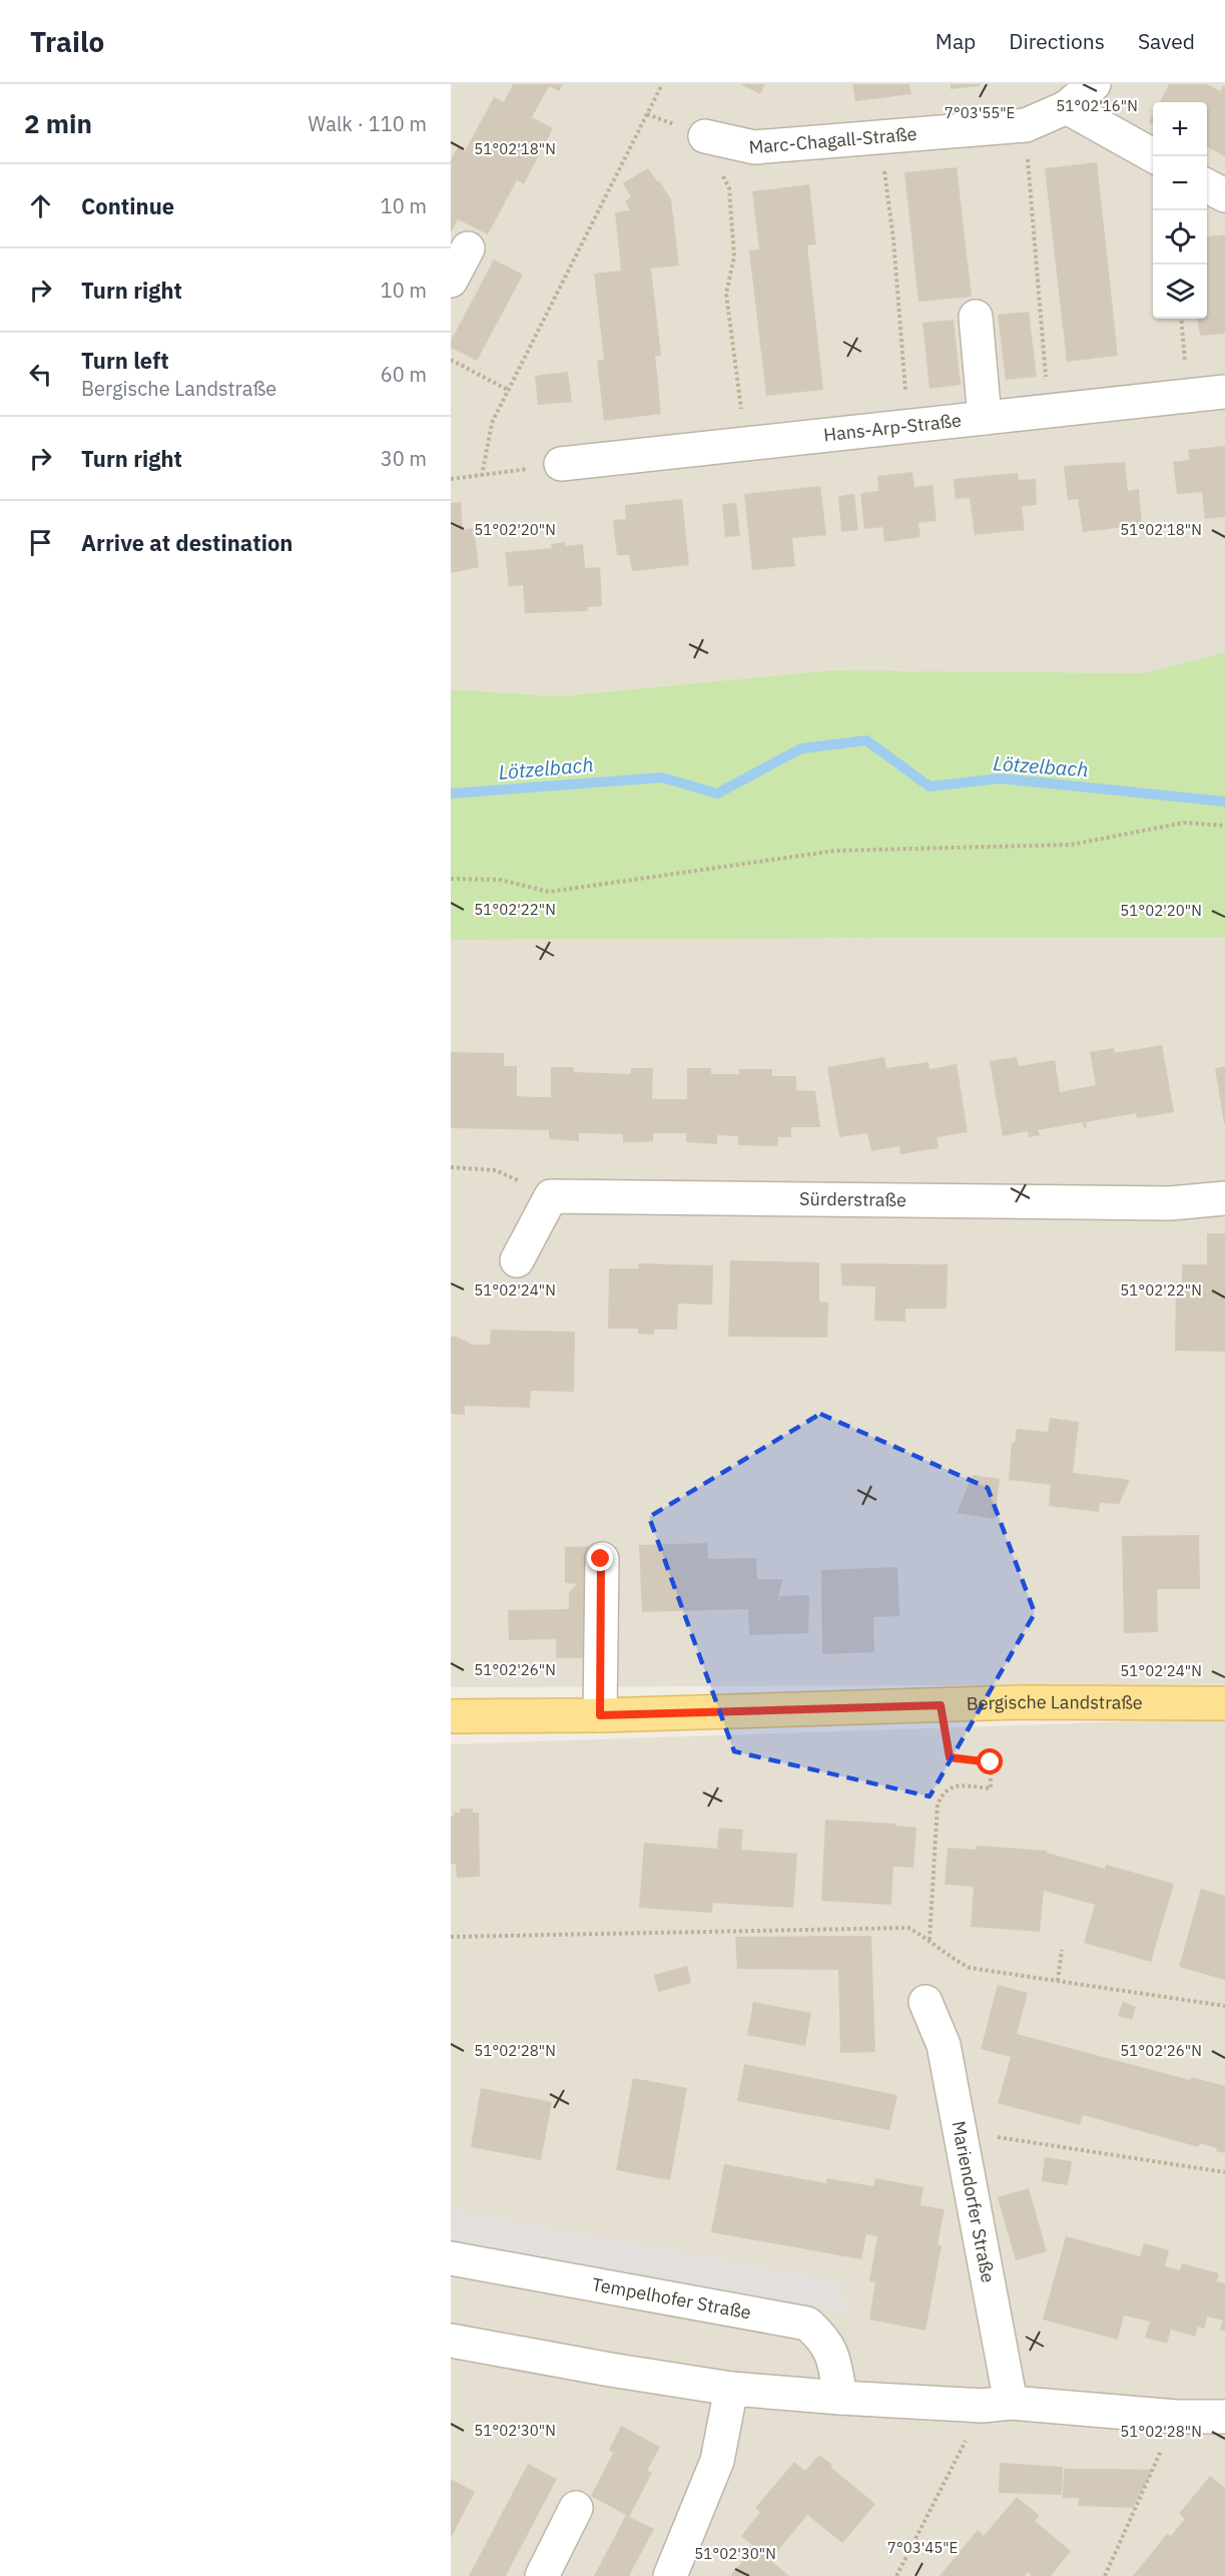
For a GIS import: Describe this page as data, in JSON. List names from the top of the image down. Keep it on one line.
{"streets":{"main road":["Bergische Landstraße"],"street":["Marc-Chagall-Straße","Hans-Arp-Straße","Sürderstraße","Mariendorfer Straße","Tempelhofer Straße"]},"water":["Lötzelbach"],"page":{"header":"Trailo","nav":["Map","Directions","Saved"],"heading":["2 min","Walk · 110 m"],"map_buttons":["+","−"],"list":[["Continue","10 m"],["Turn right","10 m"],["Turn left","Bergische Landstraße","60 m"],["Turn right","30 m"],"Arrive at destination"]},"coordinates":["51°02'16\"N","7°03'55\"E","51°02'18\"N","51°02'20\"N","51°02'22\"N","51°02'24\"N","51°02'26\"N","51°02'28\"N","51°02'30\"N","7°03'45\"E"]}
